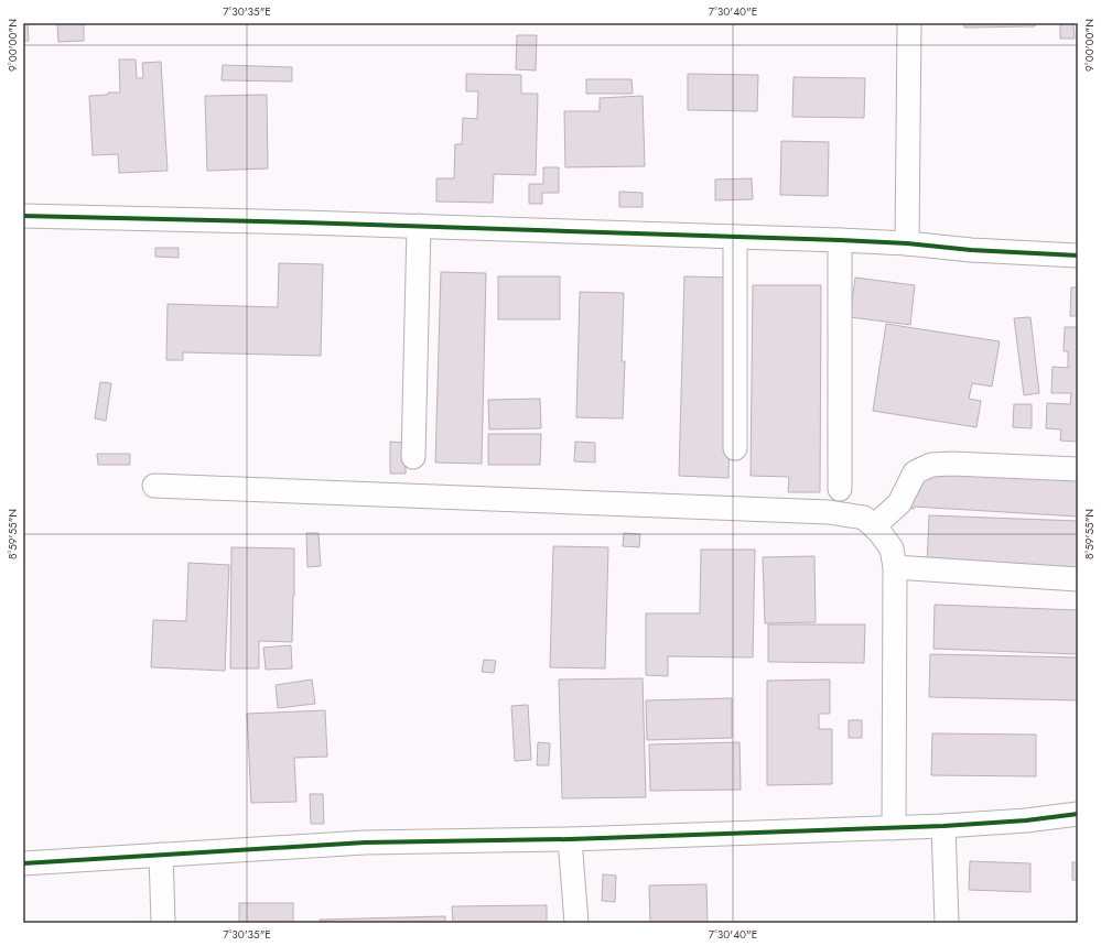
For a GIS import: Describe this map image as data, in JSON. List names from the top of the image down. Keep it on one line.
{"coordinates":["7°30'35\"E","7°30'40\"E","9°00'00\"N","8°59'55\"N"]}
